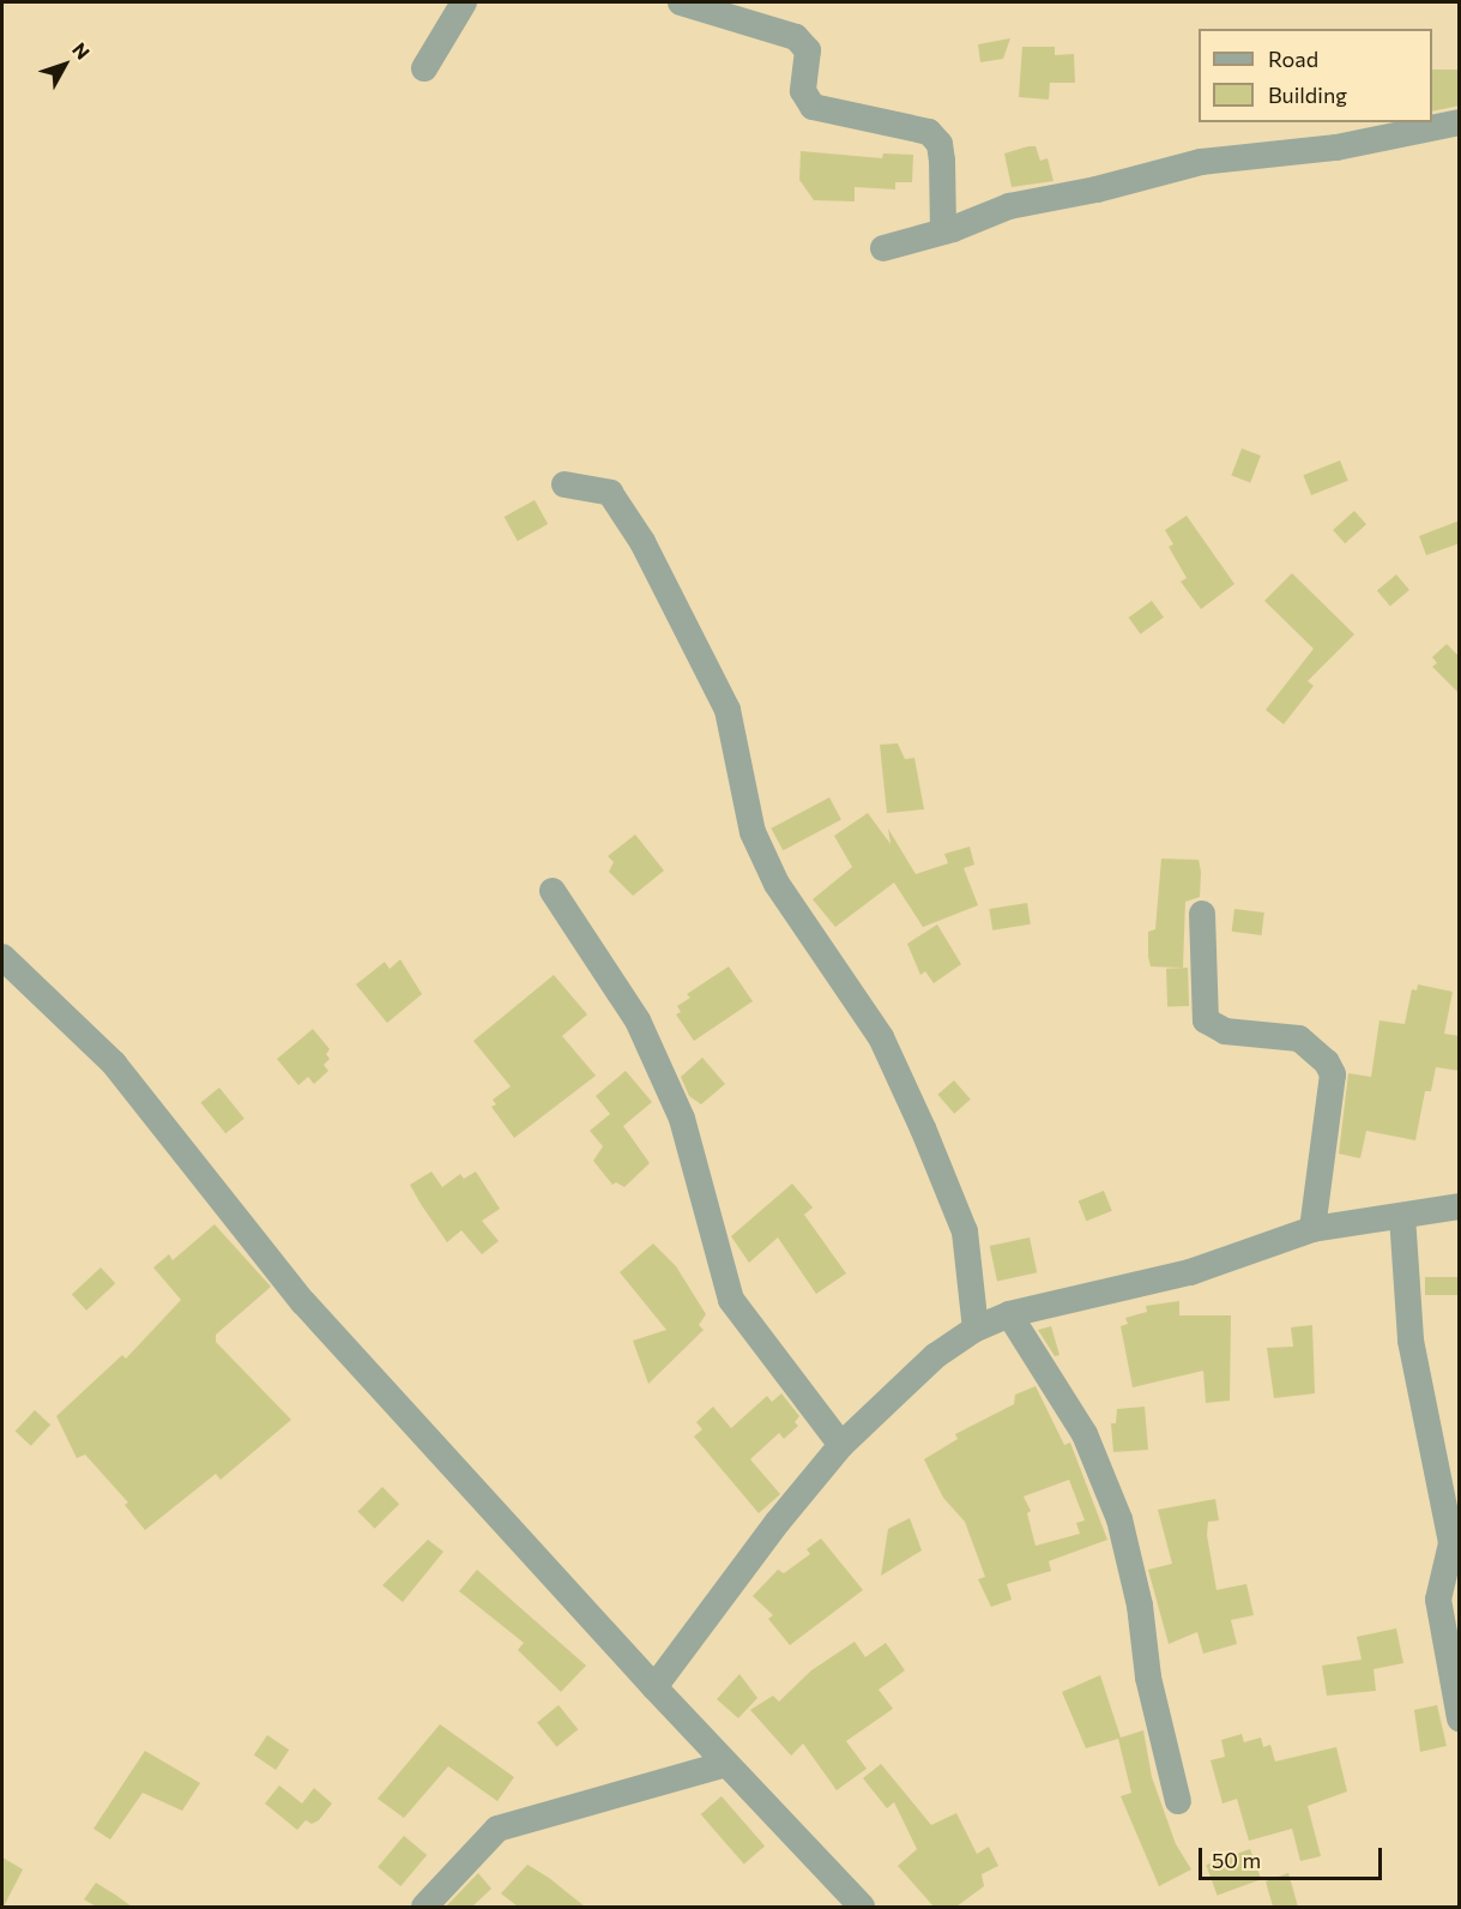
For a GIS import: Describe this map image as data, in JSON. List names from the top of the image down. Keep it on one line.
{"legend":["Road","Building"],"scale_bar":"50 m","north":"top right"}
